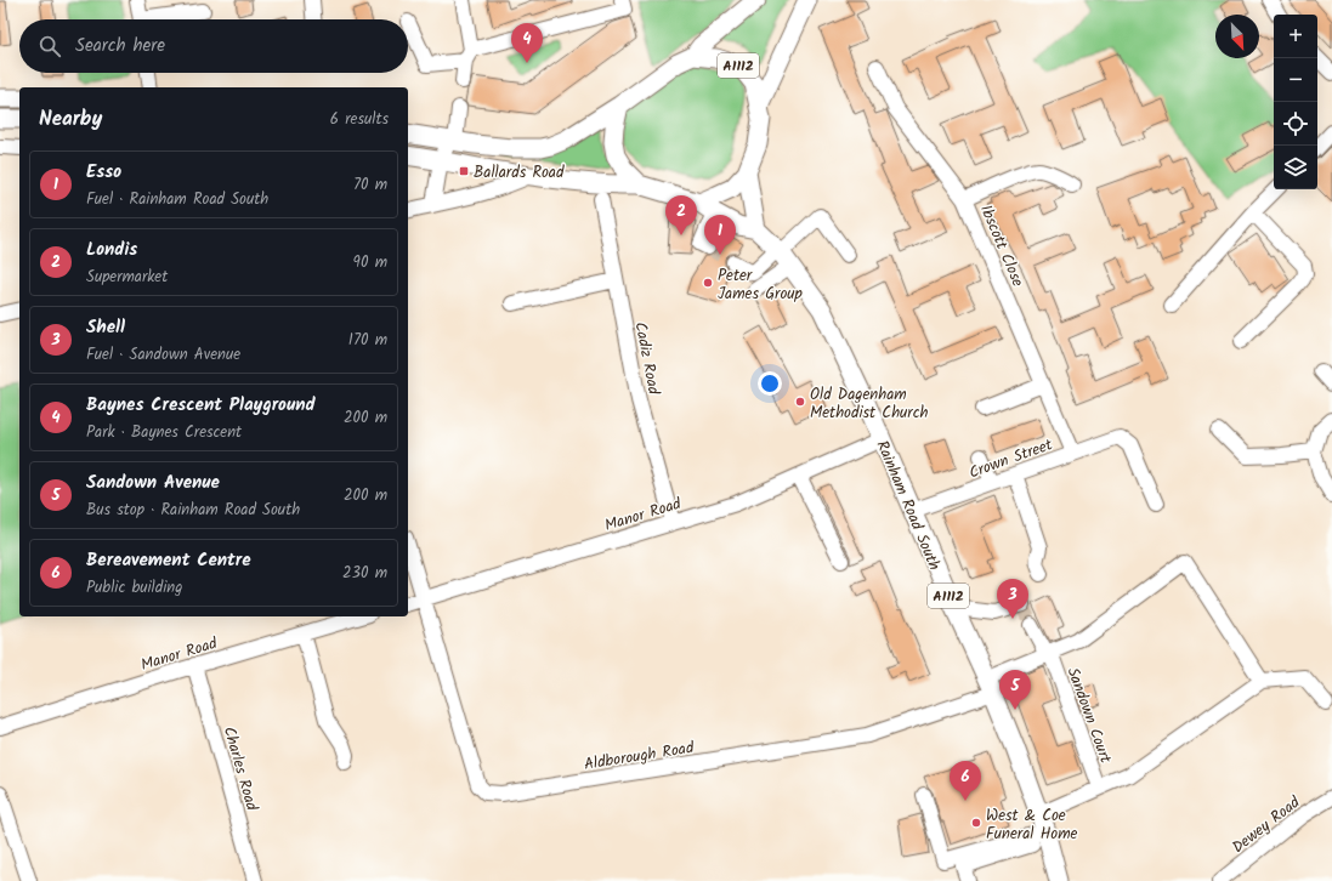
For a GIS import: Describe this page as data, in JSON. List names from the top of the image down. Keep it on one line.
{"streets":{"main road":["A1112","Rainham Road South"],"street":["Ibscott Close","Cadiz Road","Crown Street","Manor Road","Sandown Court","Aldborough Road","Charles Road","Dewey Road"]},"crossings":[["A1112","Rainham Road South"],["Ibscott Close","Crown Street"],["Cadiz Road","Manor Road"],["Crown Street","Rainham Road South"],["Rainham Road South","Manor Road"],["Rainham Road South","Aldborough Road"],["Manor Road","Aldborough Road"],["Manor Road","Charles Road"]],"places":{"transit":["Ballards Road"],"other":["Peter James Group","Old Dagenham Methodist Church","West & Coe Funeral Home"]},"north":"bottom right","page":{"map_buttons":["+","−"],"search":"Search here","pins":["4","2","1","3","5","6"],"heading":["Nearby","6 results"],"list":[{"mark":"1","name":"Esso","note":"Fuel · Rainham Road South","value":"70 m"},{"mark":"2","name":"Londis","note":"Supermarket","value":"90 m"},{"mark":"3","name":"Shell","note":"Fuel · Sandown Avenue","value":"170 m"},{"mark":"4","name":"Baynes Crescent Playground","note":"Park · Baynes Crescent","value":"200 m"},{"mark":"5","name":"Sandown Avenue","note":"Bus stop · Rainham Road South","value":"200 m"},{"mark":"6","name":"Bereavement Centre","note":"Public building","value":"230 m"}]}}
